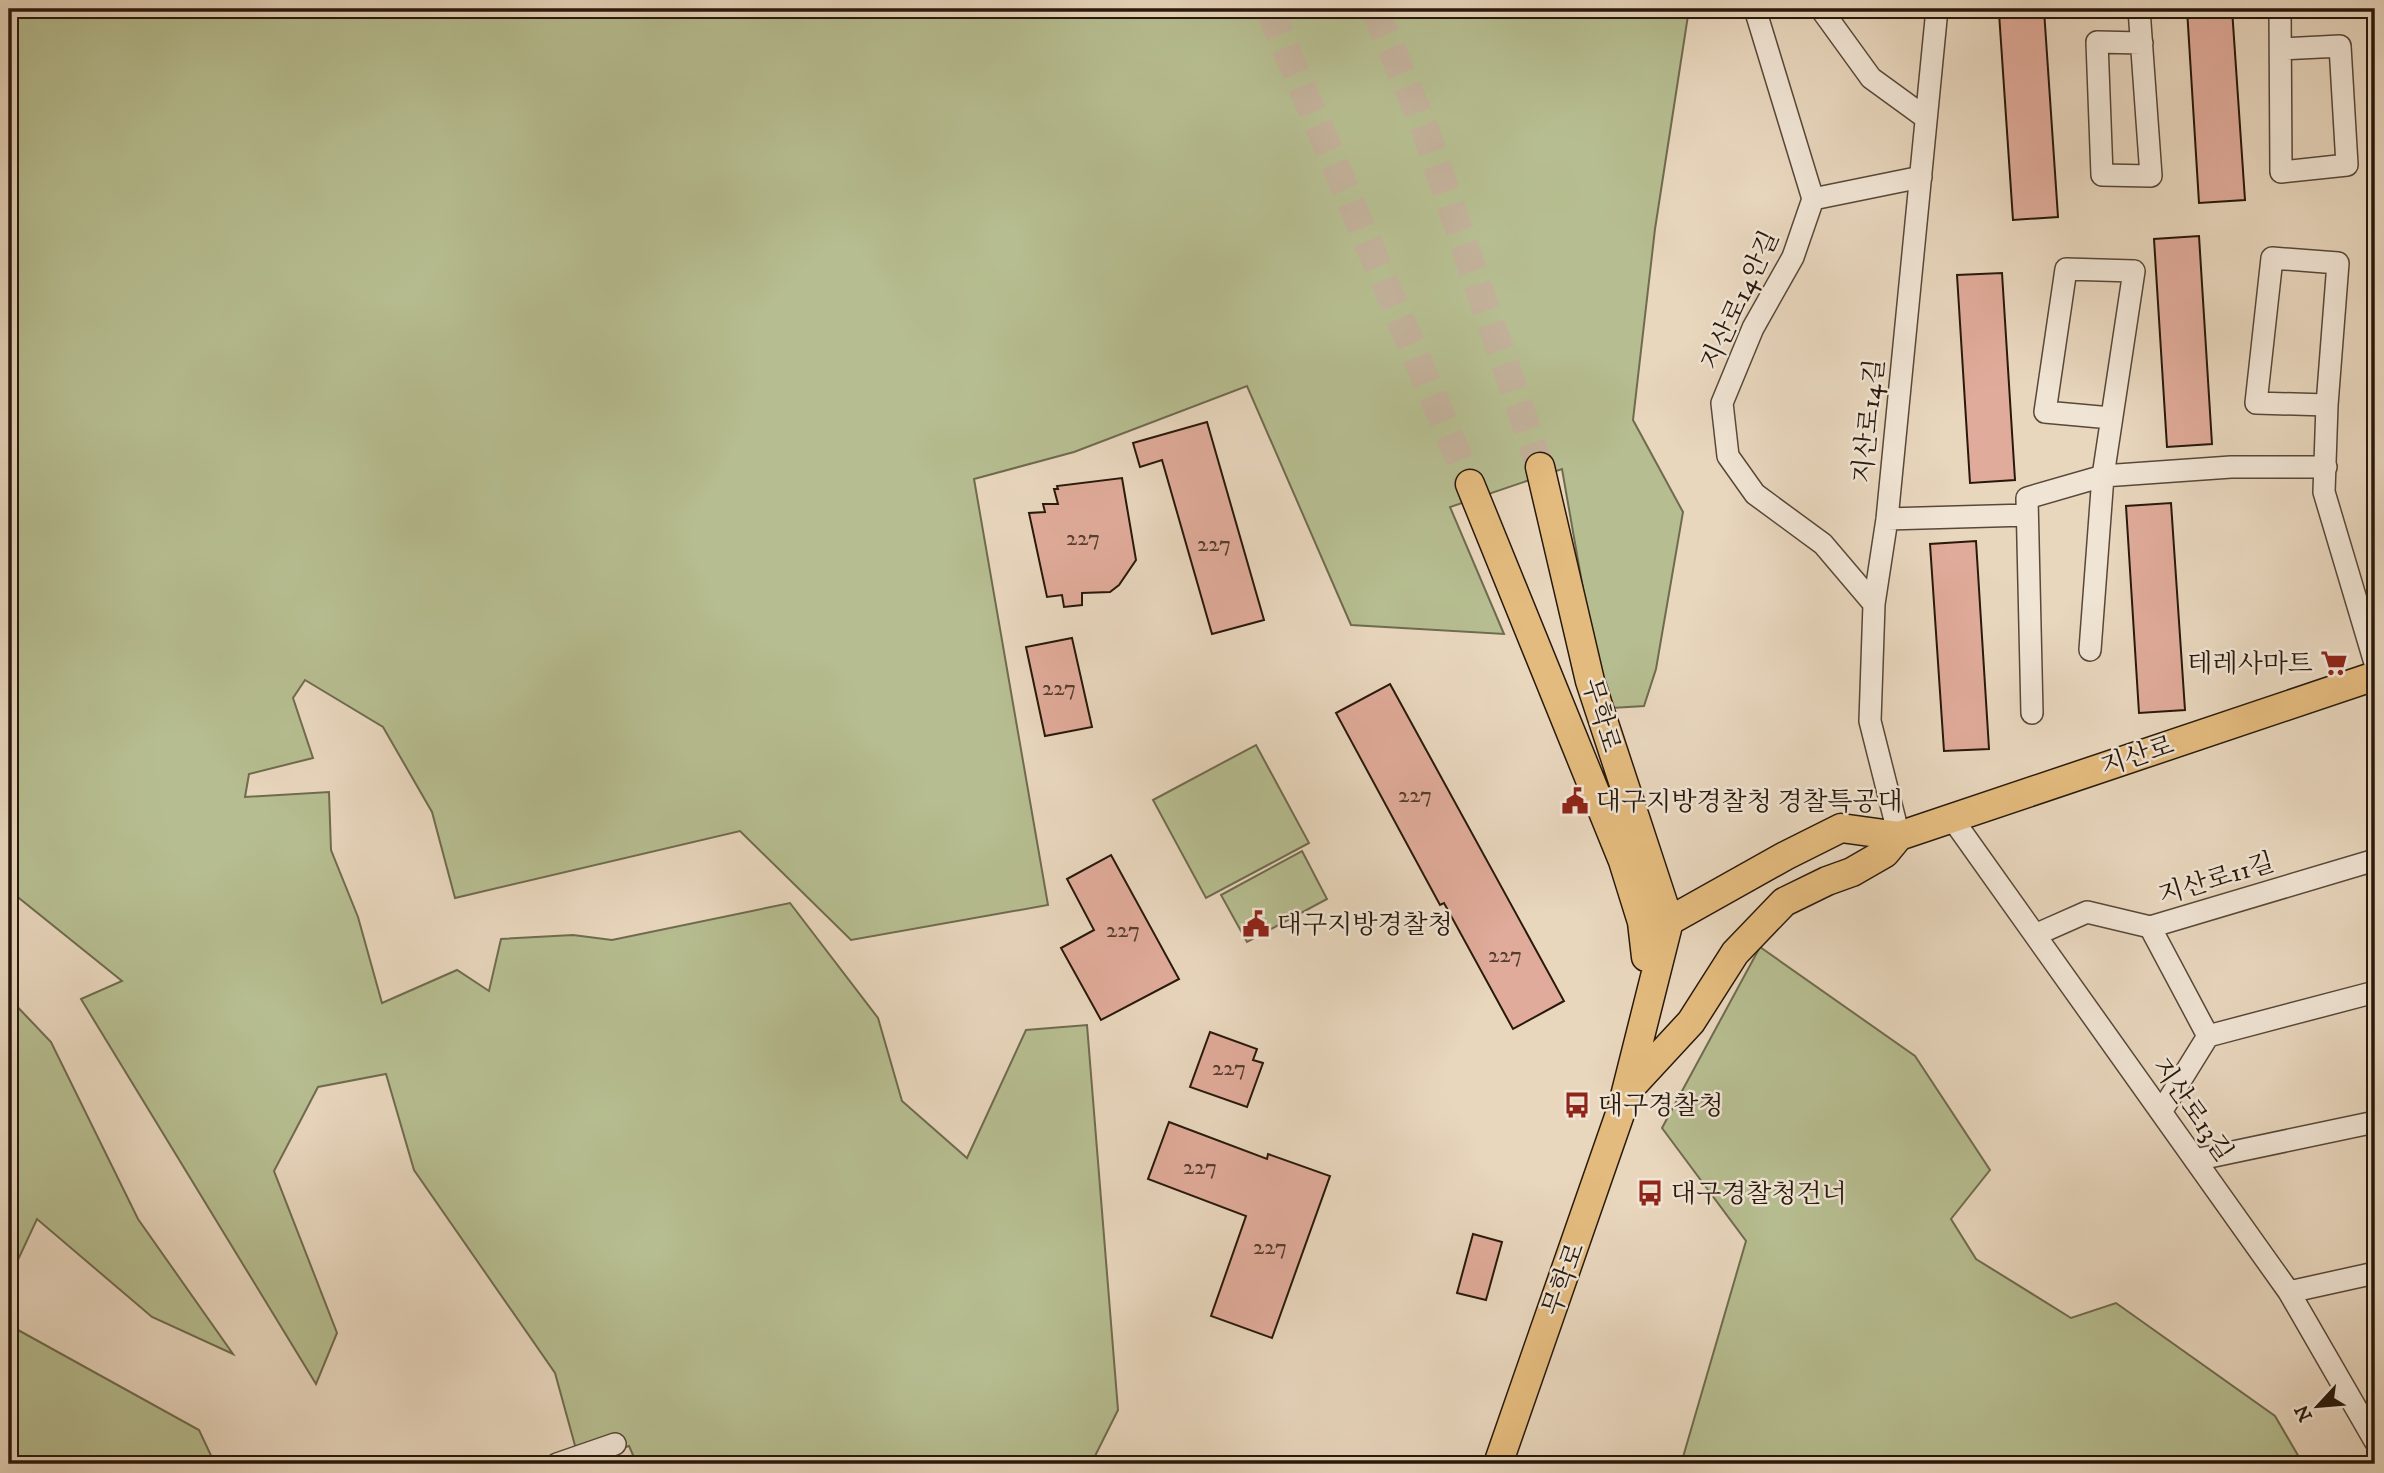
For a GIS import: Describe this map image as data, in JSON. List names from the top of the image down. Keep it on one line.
{"streets":{"main road":["무학로","지산로"],"street":["지산로14안길","지산로14길","지산로11길","지산로13길"]},"crossings":[["지산로14안길","지산로14길"],["지산로14길","지산로"],["무학로","지산로"],["지산로","지산로13길"],["지산로11길","지산로13길"]],"places":{"supermarket":["테레사마트"],"public building":["대구지방경찰청 경찰특공대","대구지방경찰청"],"bus stop":["대구경찰청","대구경찰청건너"]},"house_numbers":["227","227","227","227","227","227","227","227","227"],"north":"bottom left"}
